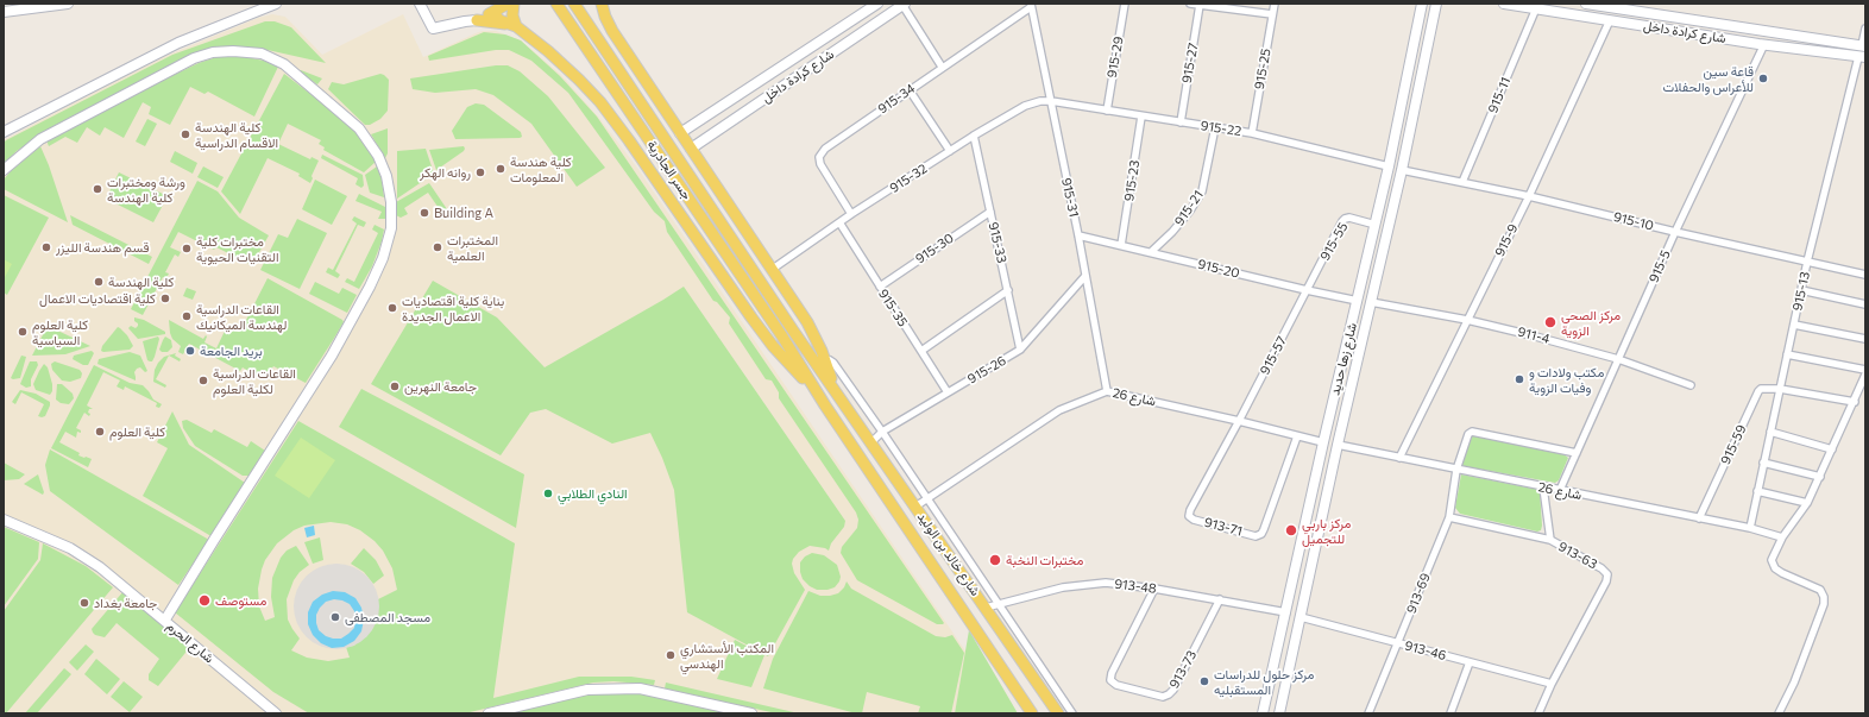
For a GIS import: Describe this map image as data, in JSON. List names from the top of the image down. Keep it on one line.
{"streets":{"main road":["جسر الجادرية","شارع خالد بن الوليد"],"street":["شارع كرادة داخل","915-29","915-27","915-25","915-11","915-34","915-22","915-32","915-23","915-31","915-21","915-10","915-9","915-55","915-33","915-30","915-5","915-20","915-13","915-35","911-4","915-57","شارع زها حديد","915-26","شارع 26","915-59","913-71","913-63","913-48","913-69","شارع الحرم","913-46","913-73"]},"crossings":[["شارع كرادة داخل","915-11"],["شارع كرادة داخل","915-9"],["شارع كرادة داخل","915-5"],["شارع كرادة داخل","915-13"],["915-29","915-22"],["915-27","915-22"],["915-25","915-22"],["915-11","915-10"],["915-34","915-32"],["915-34","915-31"],["915-22","915-32"],["915-22","915-23"],["915-22","915-31"],["915-22","915-21"],["915-22","شارع زها حديد"],["جسر الجادرية","شارع خالد بن الوليد"],["915-32","915-31"],["915-32","915-33"],["915-32","915-35"],["915-23","915-20"],["915-31","915-20"],["915-31","915-26"],["915-31","شارع 26"],["915-21","915-20"],["915-10","915-9"],["915-10","915-5"],["915-10","915-13"],["915-10","شارع زها حديد"],["915-9","911-4"],["915-9","شارع 26"],["915-55","915-20"],["915-55","915-57"],["915-55","شارع زها حديد"],["915-33","915-30"],["915-33","915-26"],["915-30","915-35"],["915-5","911-4"],["915-5","شارع 26"],["915-5","913-69"],["915-20","915-57"],["915-20","شارع زها حديد"],["915-13","شارع 26"],["915-13","915-59"],["915-35","915-26"],["911-4","شارع زها حديد"],["915-57","شارع 26"],["915-57","913-71"],["شارع زها حديد","شارع 26"],["شارع زها حديد","913-48"],["شارع زها حديد","913-46"],["915-26","شارع خالد بن الوليد"],["شارع 26","915-59"],["شارع 26","913-71"],["شارع 26","شارع خالد بن الوليد"],["شارع 26","913-69"],["شارع خالد بن الوليد","913-48"],["913-63","913-69"],["913-63","913-46"],["913-48","913-73"],["913-69","913-46"]],"places":["قاعة سين للأعراس والحفلات","كلية الهندسة الاقسام الدراسية","كلية هندسة المعلومات","روانه الهكر","ورشة ومختبرات كلية الهندسة","Building A","قسم هندسة الليزر","المختبرات العلمية","مختبرات كلية التقنيات الحيوية","كلية الهندسة","كلية اقتصاديات الاعمال","بناية كلية اقتصاديات الاعمال الجديدة","القاعات الدراسية لهندسة الميكانيك","مركز الصحي الزوية","كلية العلوم السياسية","بريد الجامعة","مكتب ولادات و وفيات الزوية","القاعات الدراسية لكلية العلوم","جامعة النهرين","كلية العلوم","النادي الطلابي","مركز باربي للتجميل","مختبرات النخبة","مستوصف","جامعة بغداد","مسجد المصطفى","المكتب الأستشاري الهندسي","مركز حلول للدراسات المستقبليه"]}
